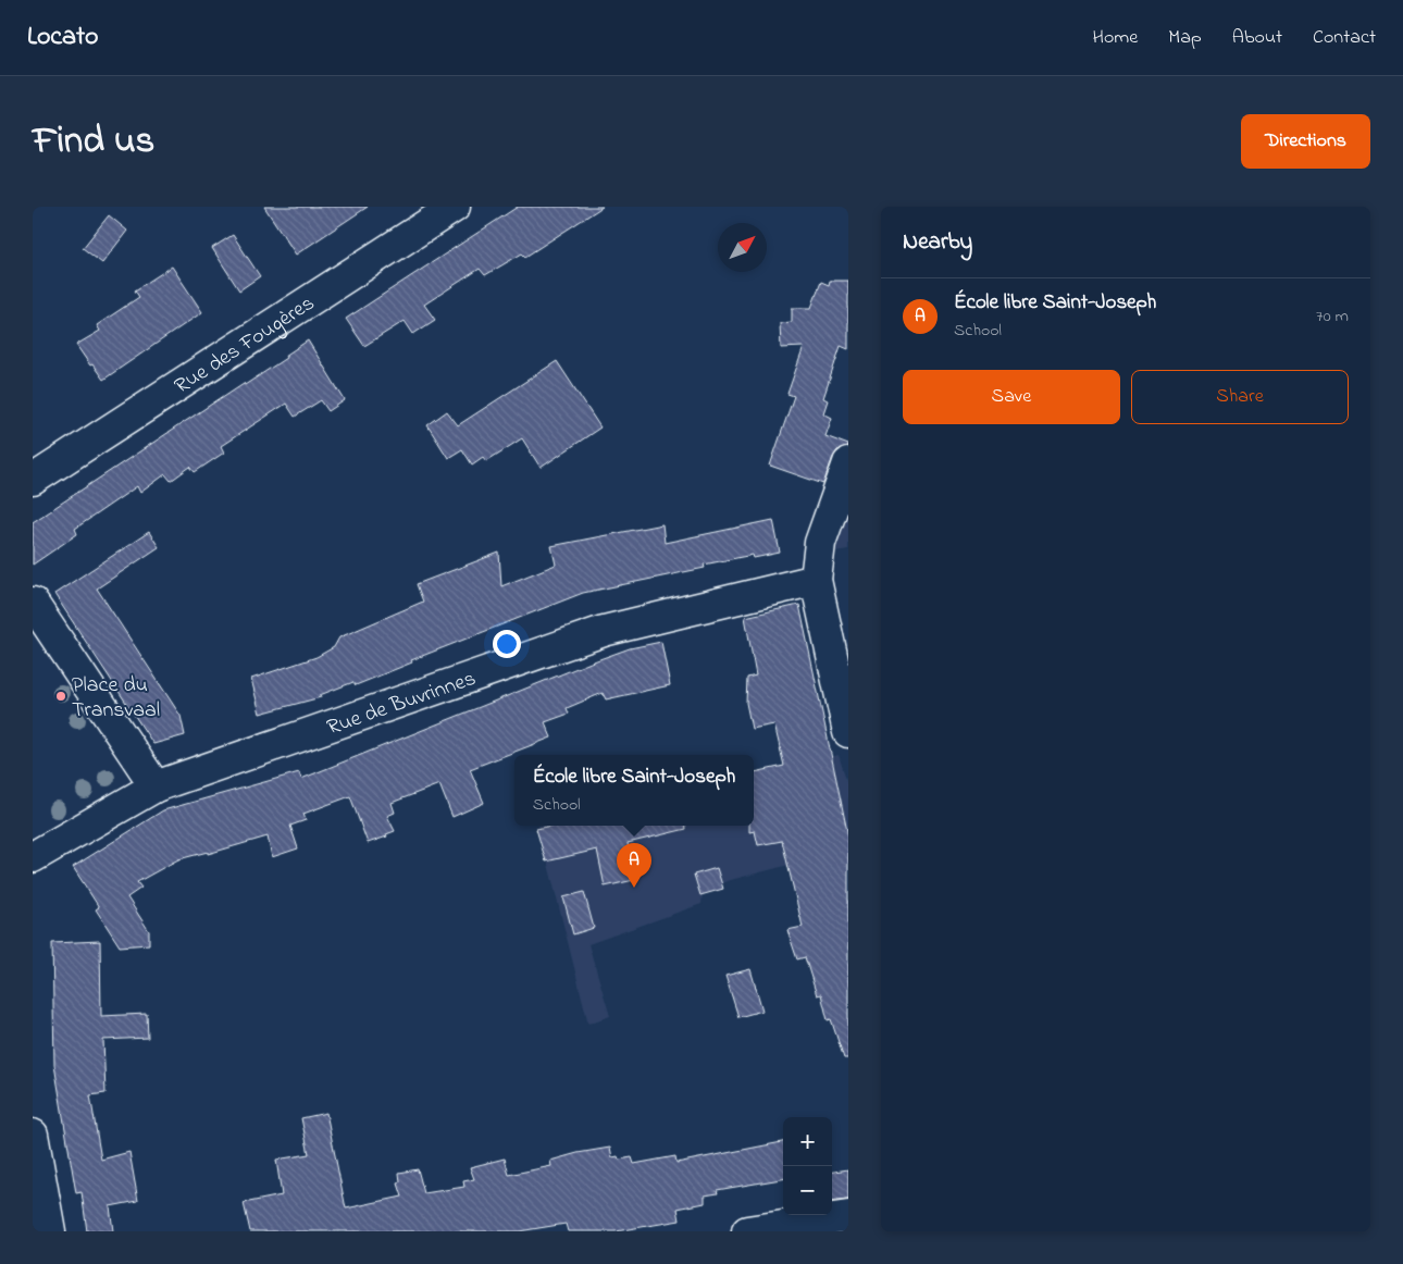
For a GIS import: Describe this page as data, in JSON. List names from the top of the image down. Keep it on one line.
{"streets":{"street":["Rue des Fougères","Rue de Buvrinnes"]},"places":["Place du Transvaal"],"north":"top right","page":{"header":"Locato","nav":["Home","Map","About","Contact"],"title":"Find us","buttons":["Directions",["Save","Share"]],"heading":"Nearby","list":[{"mark":"A","name":"École libre Saint-Joseph","note":"School","value":"70 m"}],"popup":["École libre Saint-Joseph","School"],"pins":"A","map_buttons":["+","−"]}}
